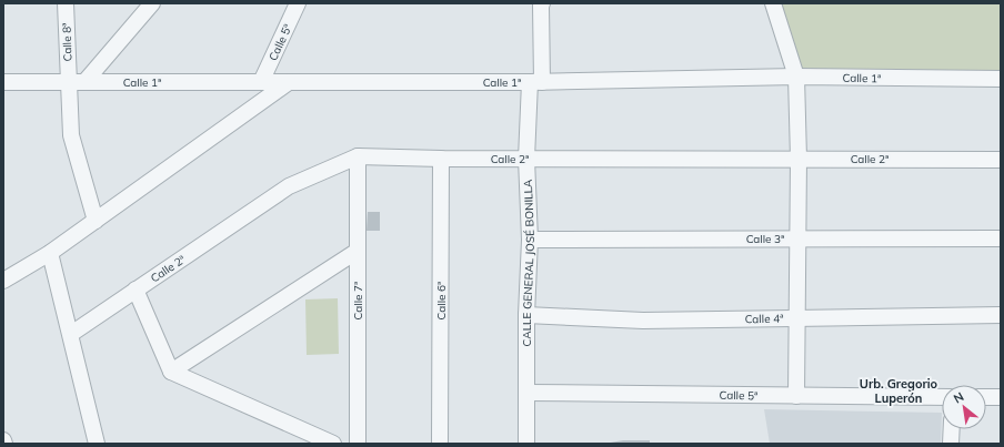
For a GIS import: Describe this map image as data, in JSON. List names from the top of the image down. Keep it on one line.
{"streets":{"street":["Calle 8ª","Calle 5ª","Calle 1ª","Calle 2ª","Calle 3ª","CALLE GENERAL JOSÉ BONILLA","Calle 7ª","Calle 6ª","Calle 4ª"]},"crossings":[["Calle 8ª","Calle 1ª"],["Calle 5ª","Calle 1ª"],["Calle 5ª","CALLE GENERAL JOSÉ BONILLA"],["Calle 1ª","CALLE GENERAL JOSÉ BONILLA"],["Calle 2ª","CALLE GENERAL JOSÉ BONILLA"],["Calle 2ª","Calle 7ª"],["Calle 2ª","Calle 6ª"],["Calle 3ª","CALLE GENERAL JOSÉ BONILLA"],["CALLE GENERAL JOSÉ BONILLA","Calle 4ª"]],"districts":["Urb. Gregorio Luperón"],"north":"top left"}
